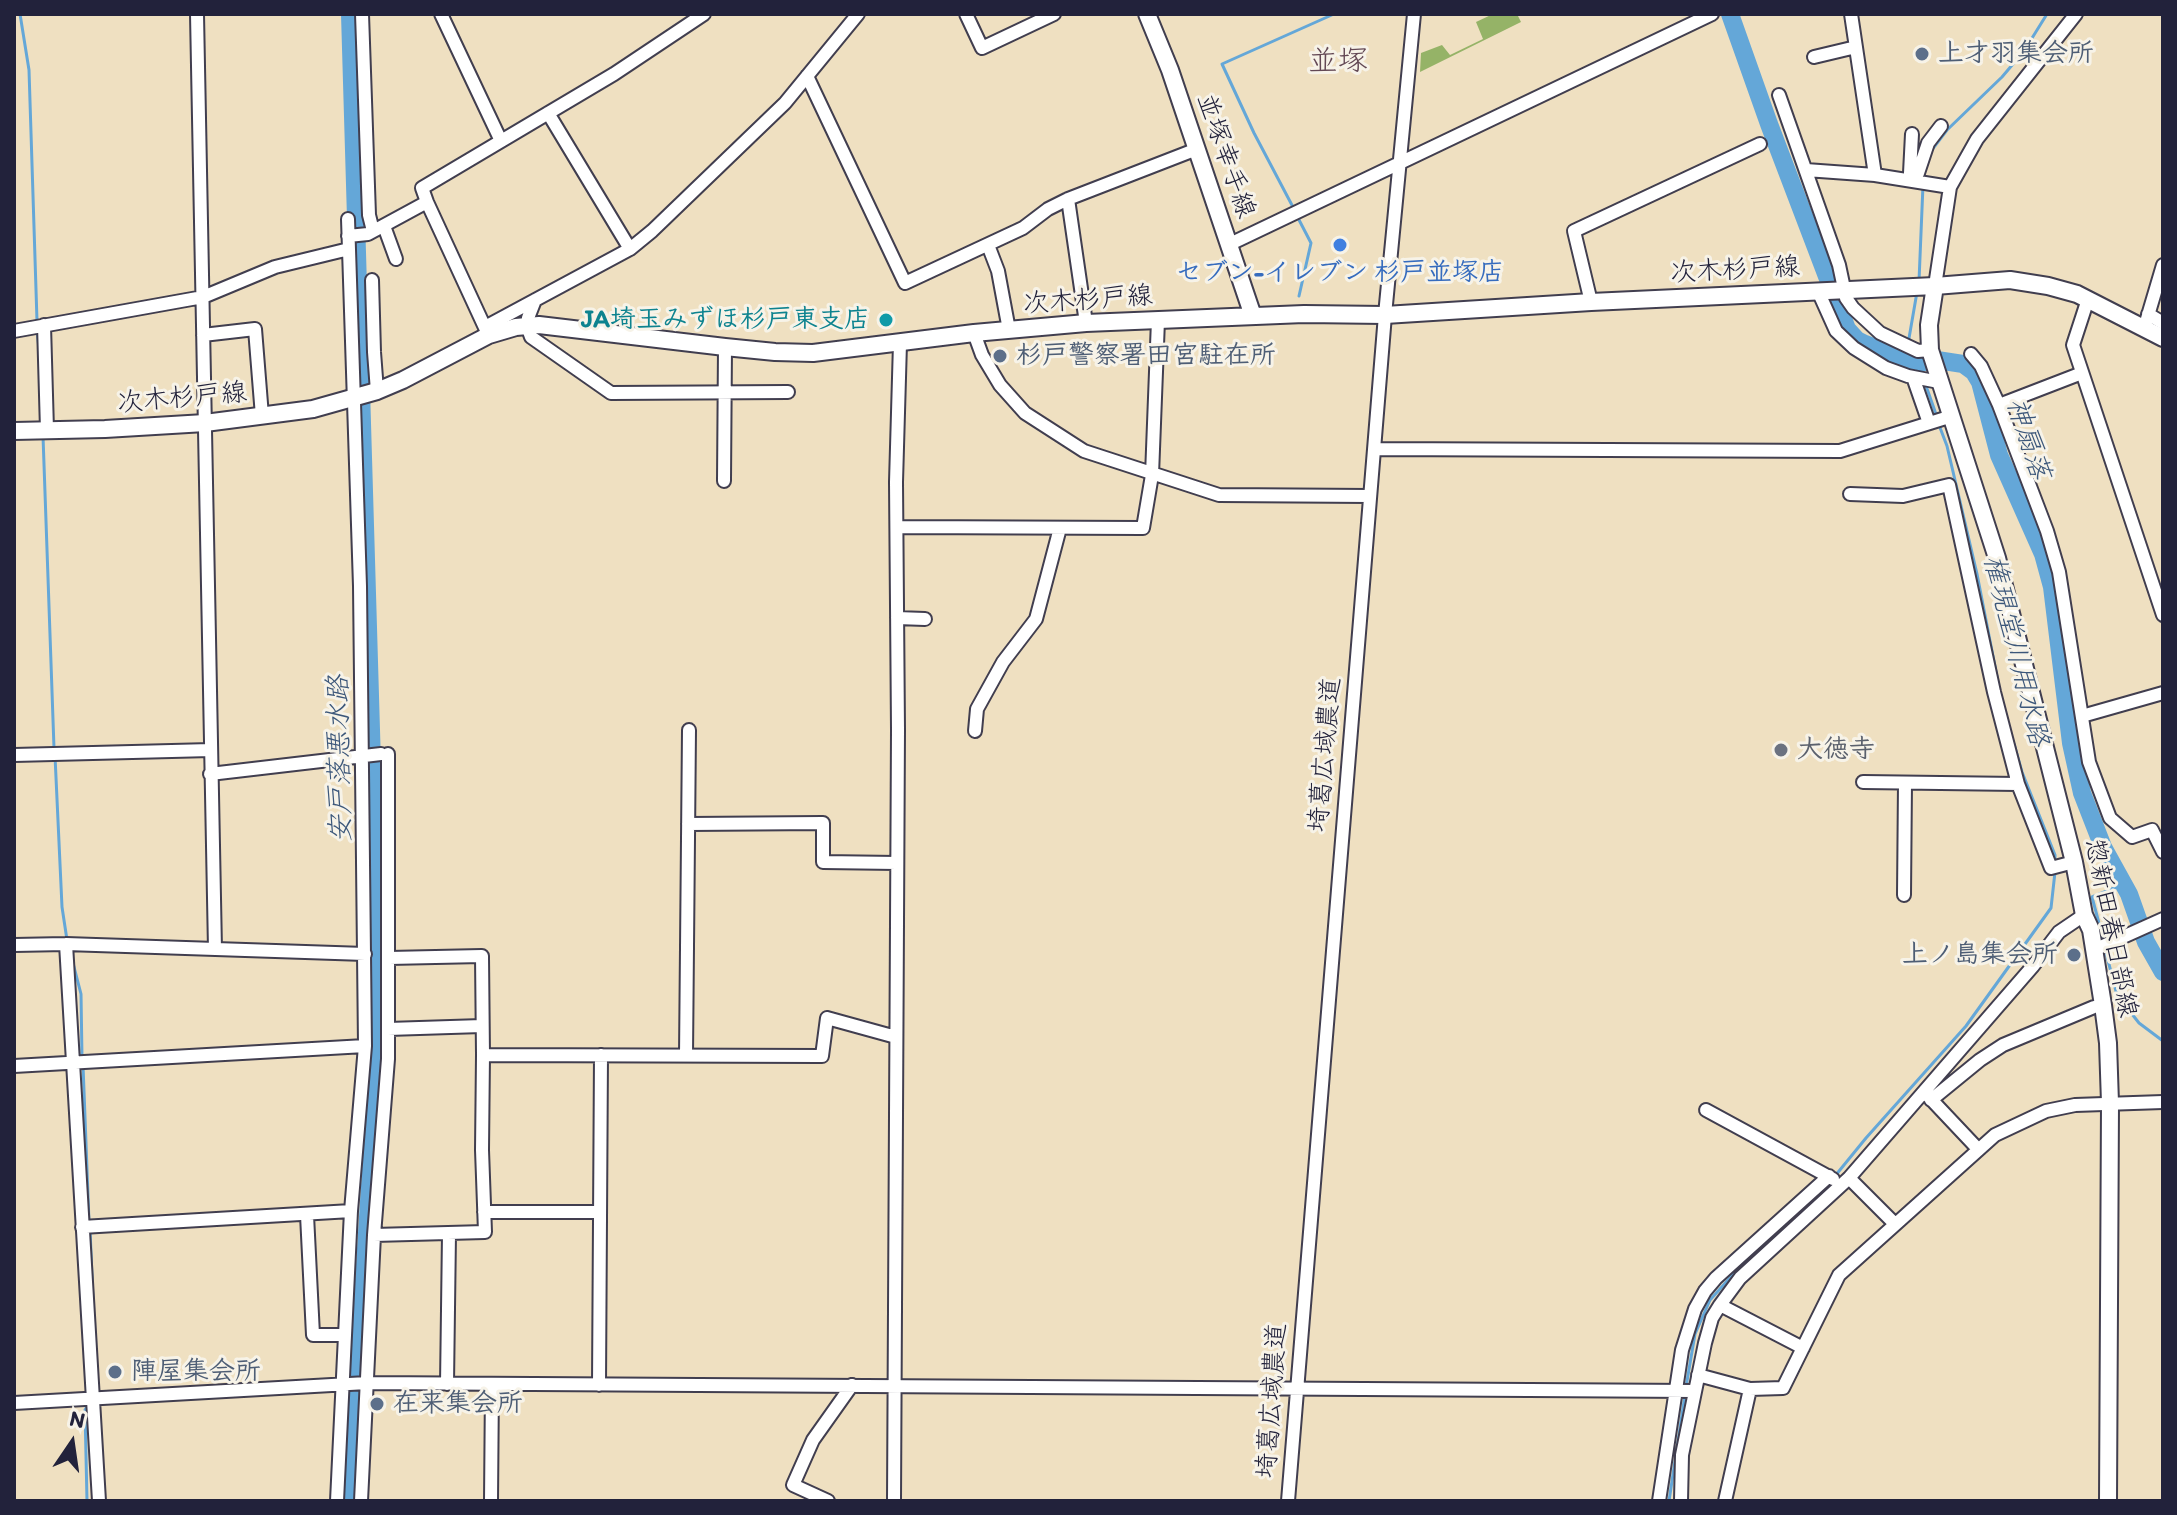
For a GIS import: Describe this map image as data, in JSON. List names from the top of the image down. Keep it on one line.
{"streets":{"main road":["並塚幸手線","次木杉戸線","惣新田春日部線"],"street":["埼葛広域農道"]},"crossings":[["並塚幸手線","次木杉戸線"],["次木杉戸線","埼葛広域農道"]],"districts":["並塚"],"water":["神扇落","権現堂川用水路","安戸落悪水路"],"places":["上才羽集会所","セブン-イレブン 杉戸並塚店","JA埼玉みずほ杉戸東支店","杉戸警察署田宮駐在所","大徳寺","上ノ島集会所","陣屋集会所","在来集会所"],"north":"top"}
